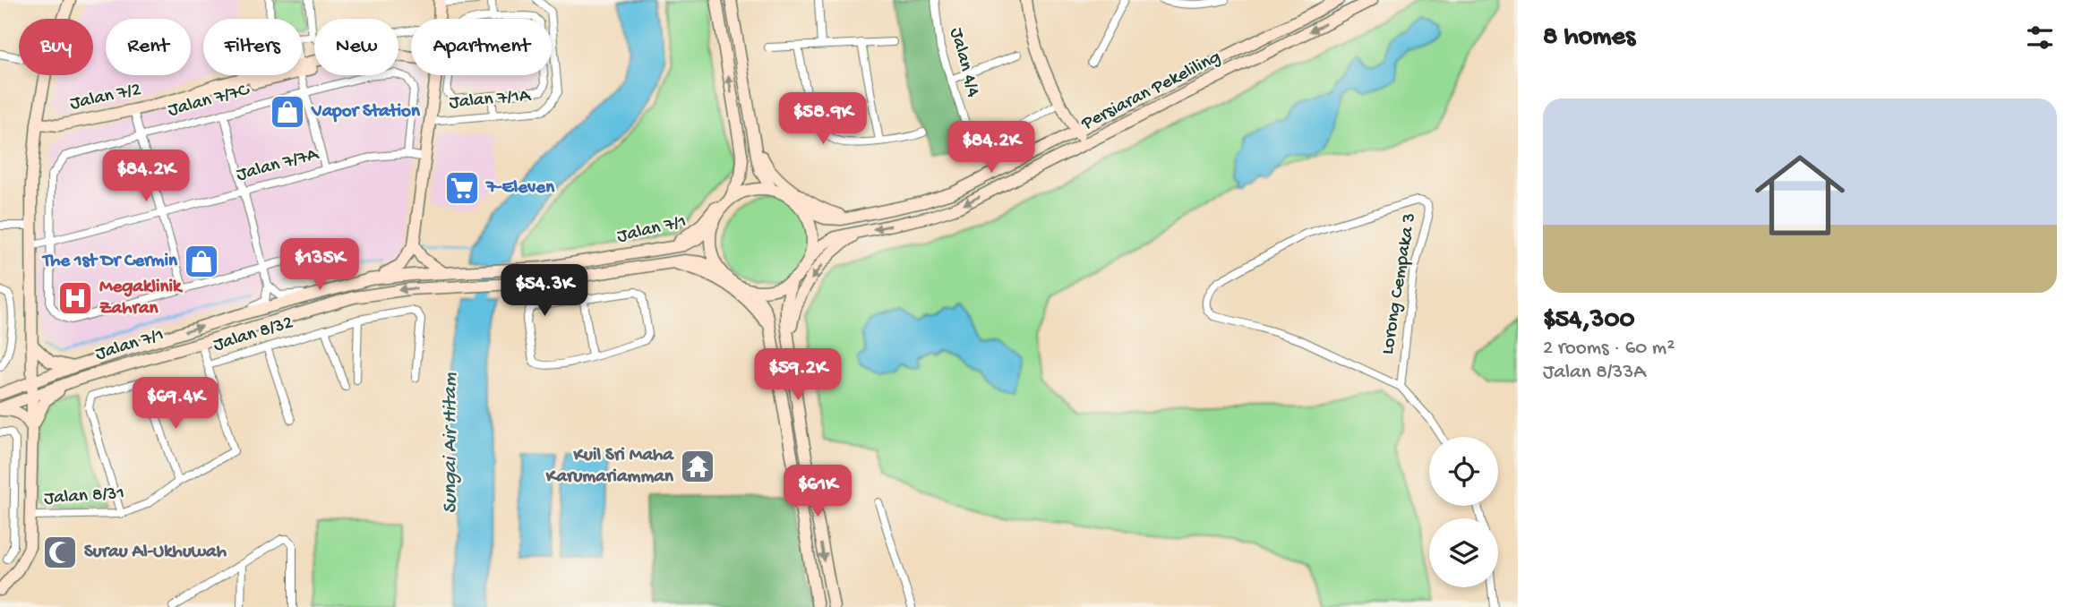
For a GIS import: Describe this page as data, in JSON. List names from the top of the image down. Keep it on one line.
{"streets":{"street":["Jalan 4/4","Persiaran Pekeliling","Jalan 7/2","Jalan 7/1A","Jalan 7/7C","Jalan 7/7A","Jalan 7/1","Lorong Cempaka 3","Jalan 8/32","Jalan 8/31"]},"crossings":[["Persiaran Pekeliling","Jalan 7/1"],["Jalan 7/7C","Jalan 7/7A"],["Jalan 7/1","Jalan 8/31"],["Jalan 8/32","Jalan 8/31"]],"water":["Sungai Air Hitam"],"places":{"shop":["Vapor Station","The 1st Dr Cermin"],"supermarket":["7-Eleven"],"hospital":["Megaklinik Zahran"],"temple":["Kuil Sri Maha Karumariamman"],"mosque":["Surau Al-Ukhuwah"]},"page":{"heading":"8 homes","chip":["Buy","Rent","Filters","New","Apartment"],"list":[{"name":"$54,300","note":"2 rooms · 60 m² · Jalan 8/33A"}],"price":["$58.9K","$84.2K","$84.2K","$135K","$54.3K","$59.2K","$69.4K","$61K"]}}
